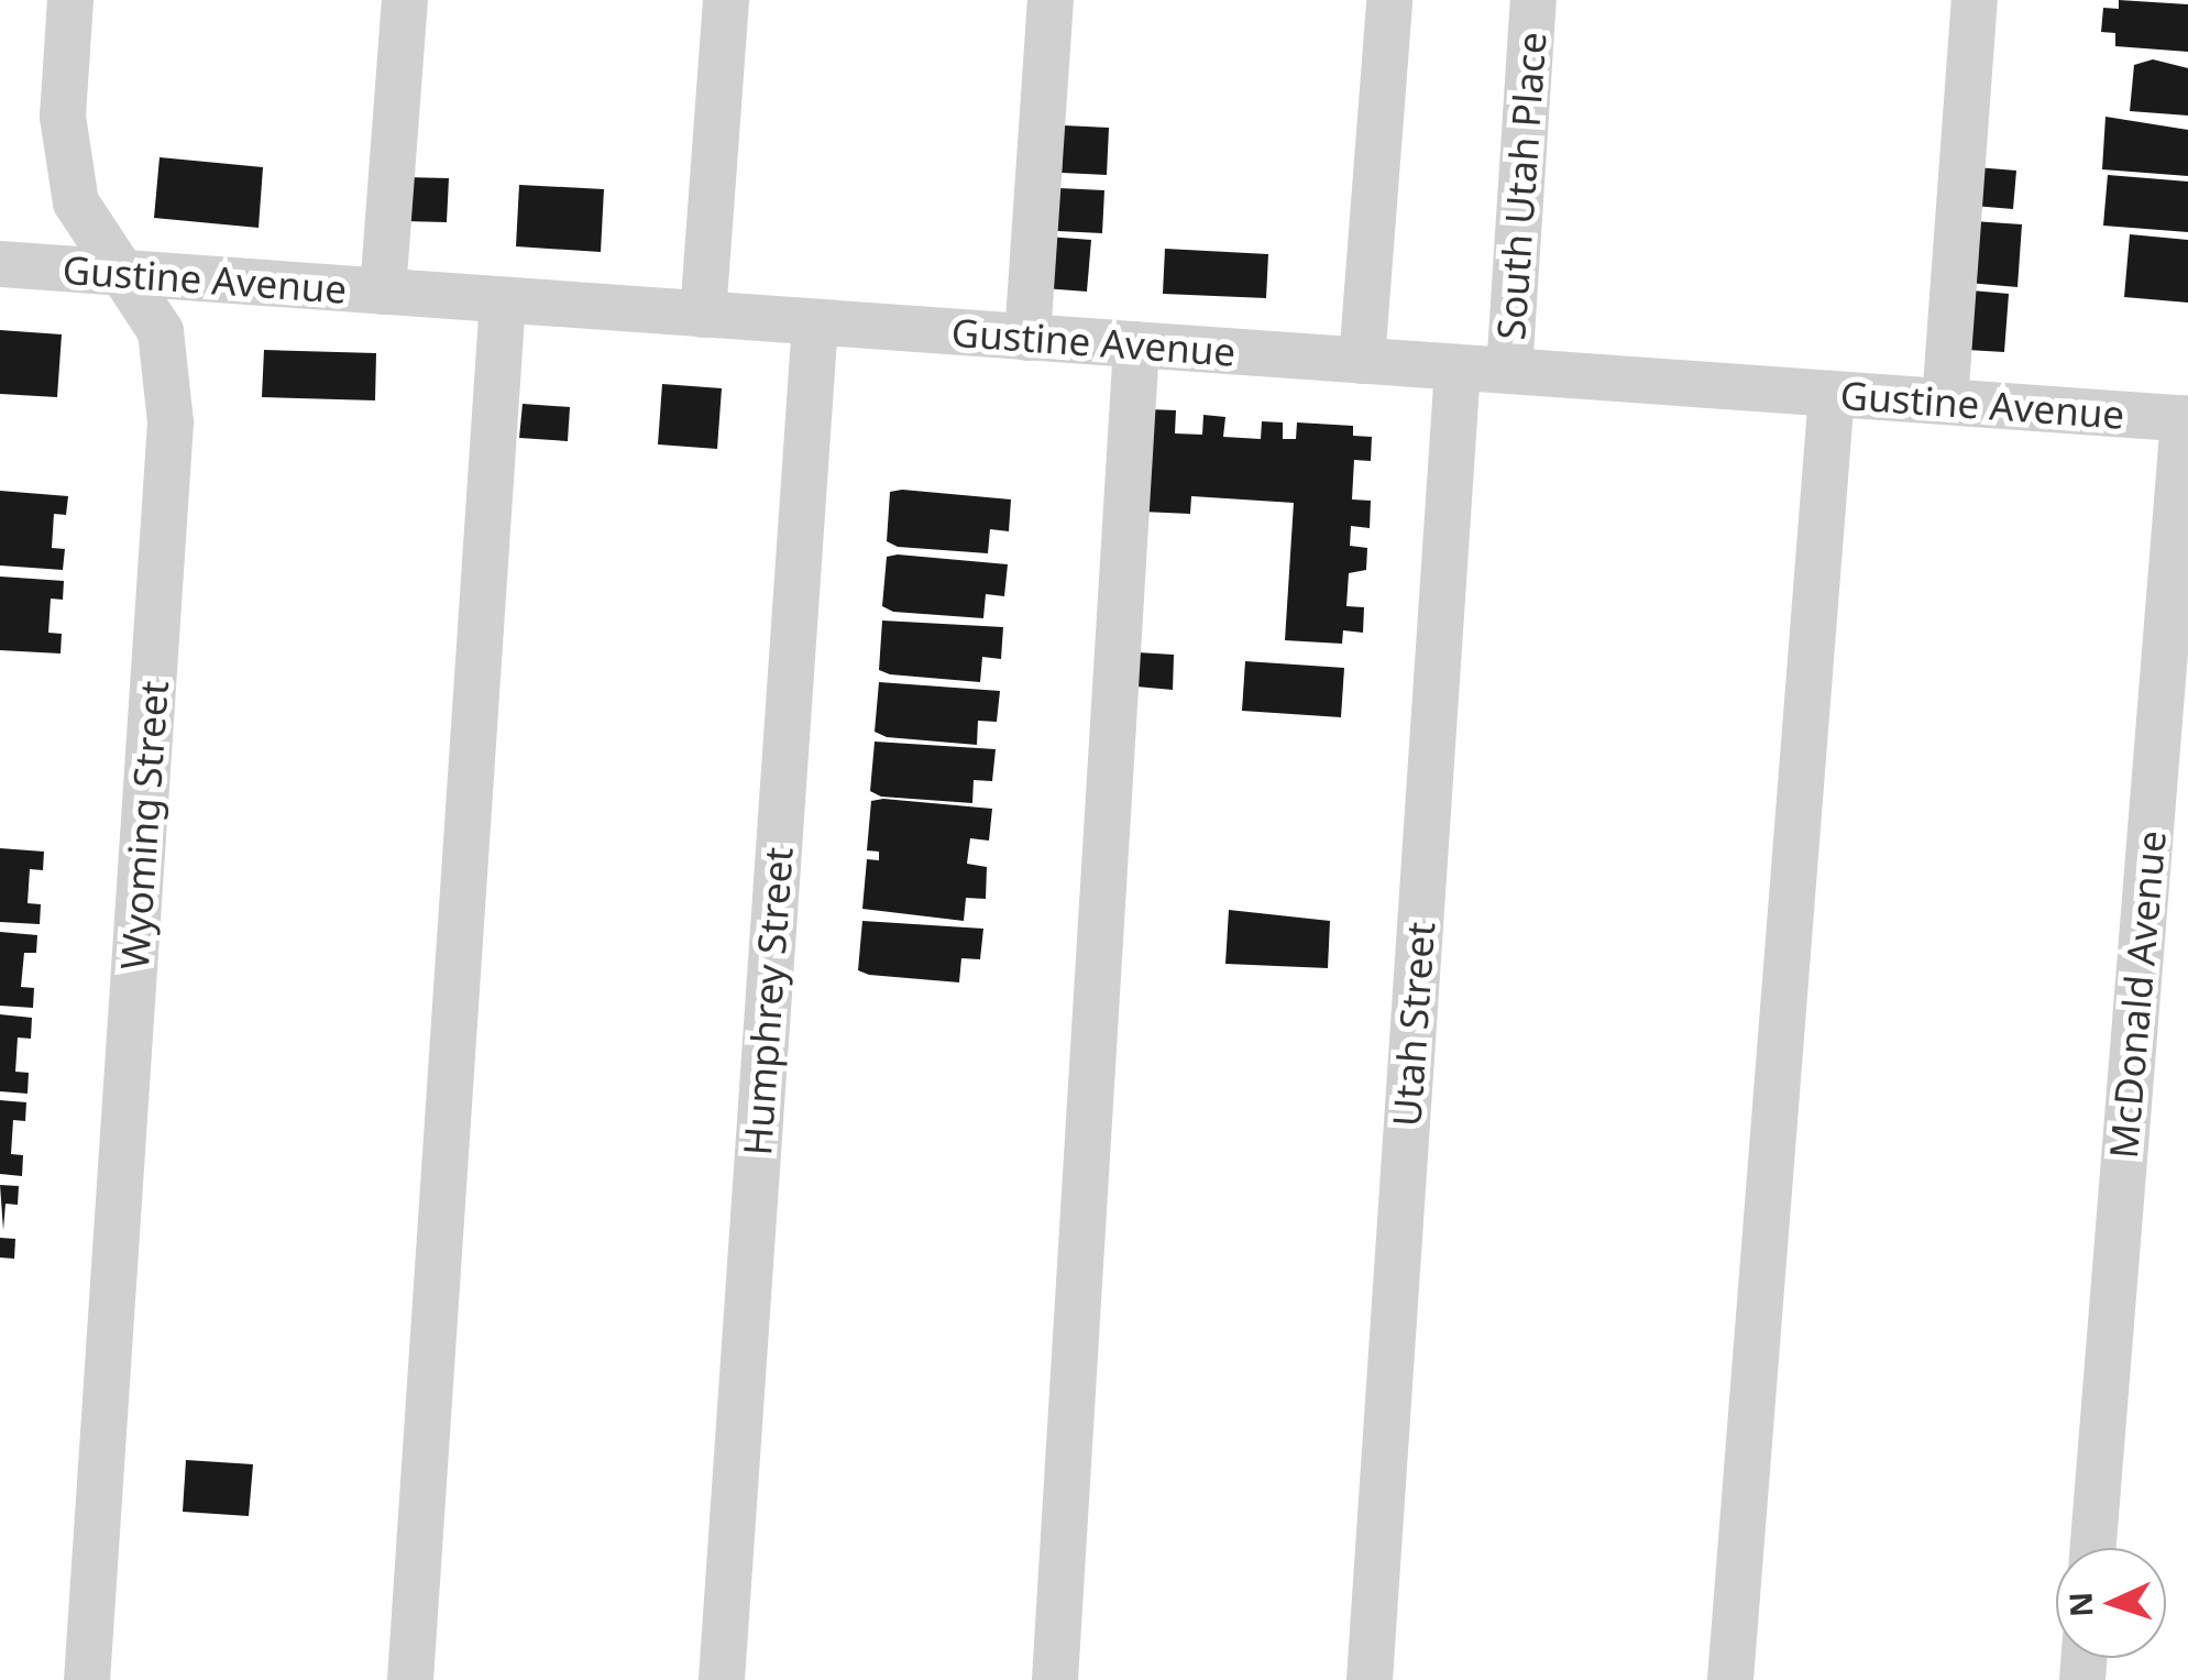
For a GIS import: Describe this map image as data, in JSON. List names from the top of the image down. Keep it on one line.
{"streets":{"street":["South Utah Place","Gustine Avenue","Wyoming Street","McDonald Avenue","Humphrey Street","Utah Street"]},"crossings":[["South Utah Place","Gustine Avenue"],["Gustine Avenue","Wyoming Street"],["Gustine Avenue","McDonald Avenue"],["Gustine Avenue","Humphrey Street"],["Gustine Avenue","Utah Street"]],"north":"left"}
